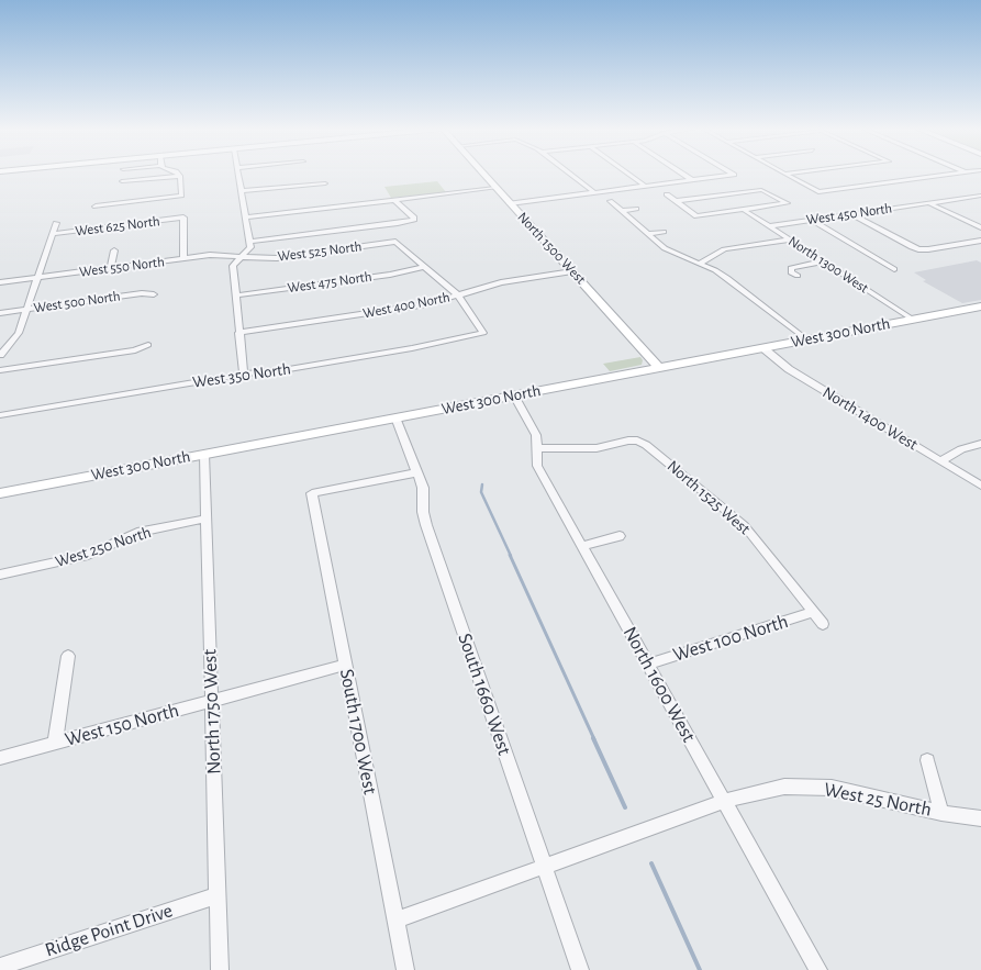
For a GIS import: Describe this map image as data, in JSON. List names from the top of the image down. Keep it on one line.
{"streets":{"street":["West 450 North","West 625 North","North 1500 West","West 525 North","North 1300 West","West 550 North","West 475 North","West 500 North","West 400 North","West 300 North","West 350 North","North 1400 West","North 1525 West","West 250 North","West 100 North","North 1600 West","South 1660 West","North 1750 West","West 150 North","South 1700 West","West 25 North","Ridge Point Drive"]},"crossings":[["West 450 North","North 1300 West"],["West 625 North","West 550 North"],["North 1500 West","West 400 North"],["North 1500 West","West 300 North"],["West 525 North","West 550 North"],["West 525 North","West 475 North"],["North 1300 West","West 300 North"],["West 400 North","West 350 North"],["West 300 North","North 1400 West"],["West 300 North","North 1600 West"],["West 300 North","South 1660 West"],["West 300 North","North 1750 West"],["North 1525 West","West 100 North"],["North 1525 West","North 1600 West"],["West 250 North","North 1750 West"],["West 100 North","North 1600 West"],["North 1600 West","West 25 North"],["South 1660 West","South 1700 West"],["South 1660 West","West 25 North"],["North 1750 West","West 150 North"],["North 1750 West","Ridge Point Drive"],["West 150 North","South 1700 West"],["South 1700 West","West 25 North"]]}
